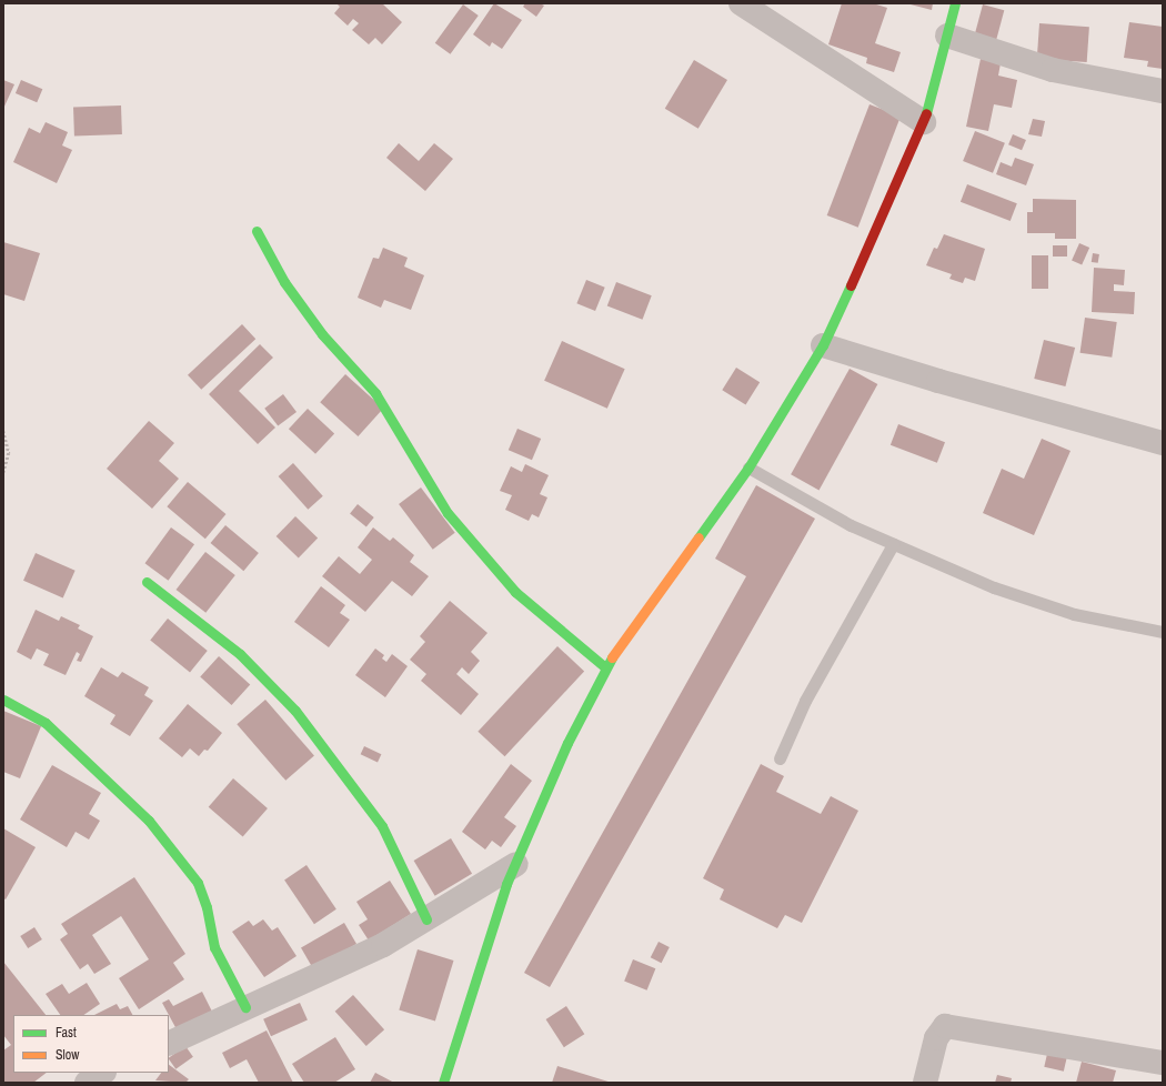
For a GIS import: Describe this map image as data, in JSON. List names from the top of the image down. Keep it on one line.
{"legend":["Fast","Slow"]}
